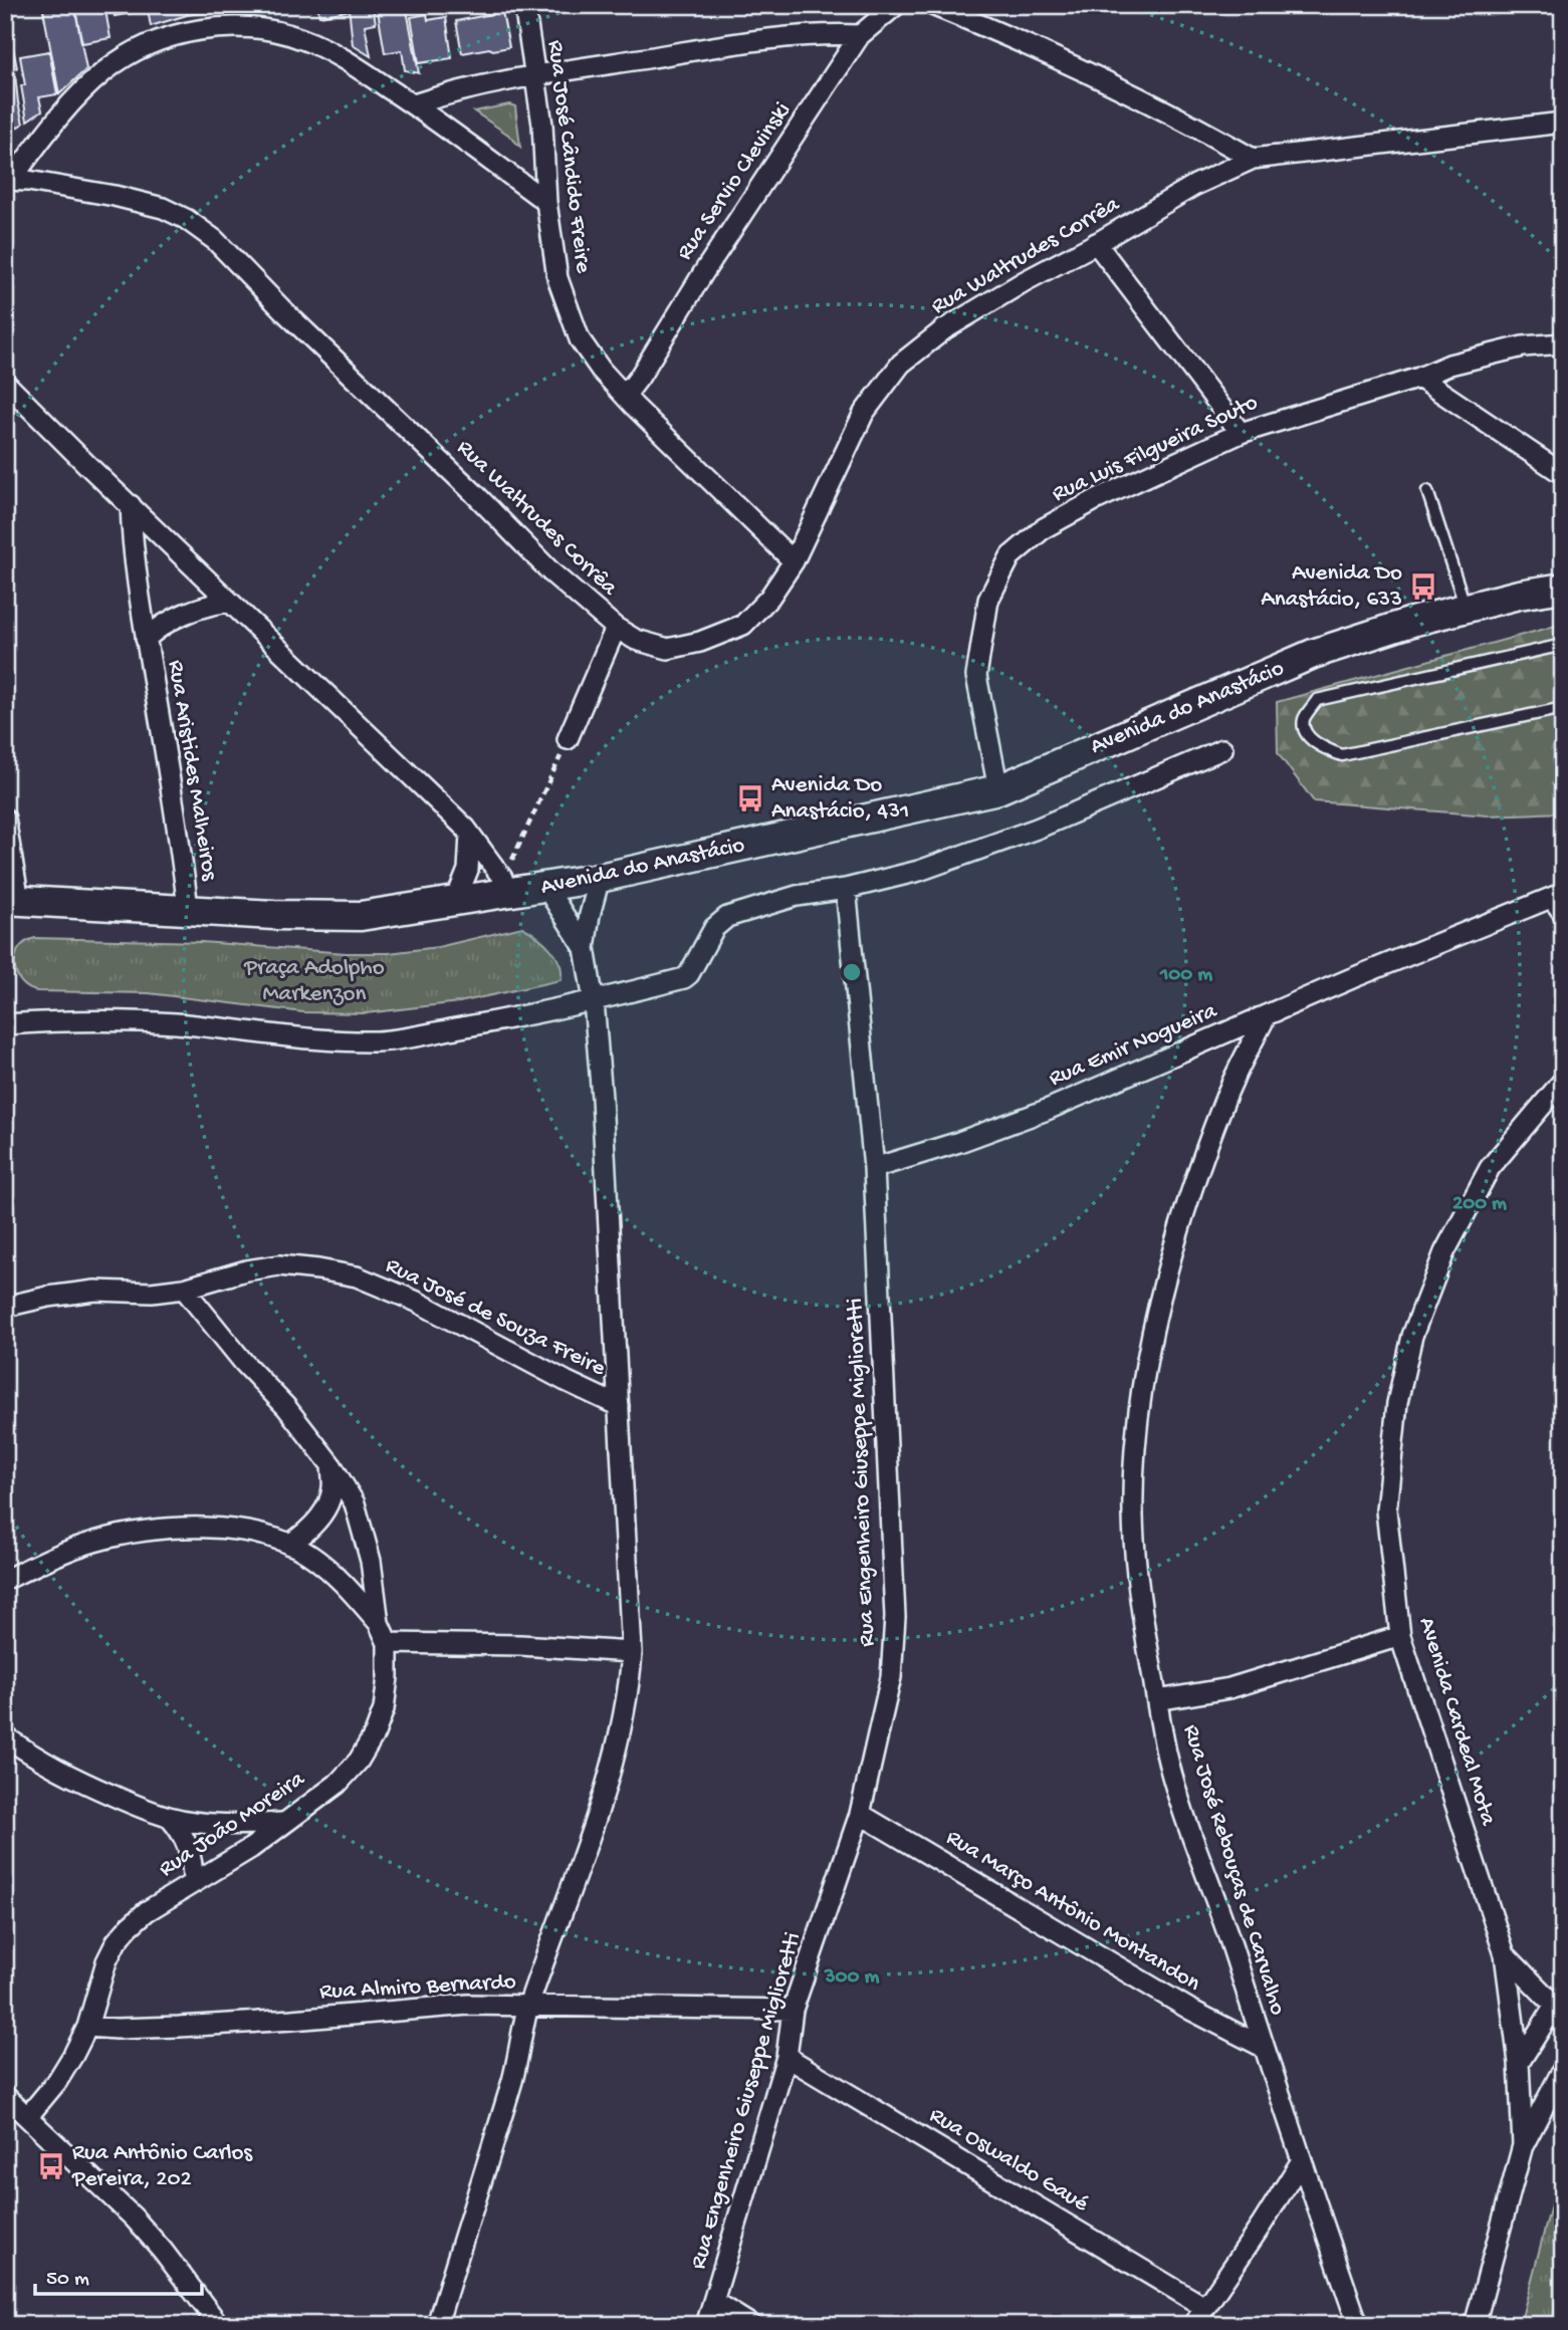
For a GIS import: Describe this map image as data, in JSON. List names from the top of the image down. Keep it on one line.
{"streets":{"main road":["Avenida do Anastácio"],"street":["Rua José Cândido Freire","Rua Servio Clevinski","Rua Waltrudes Corrêa","Rua Luis Filgueira Souto","Rua Aristides Malheiros","Rua Emir Nogueira","Rua José de Souza Freire","Rua Engenheiro Giuseppe Miglioretti","Avenida Cardeal Mota","Rua João Moreira","Rua José Rebouças de Carvalho","Rua Março Antônio Montandon","Rua Almiro Bernardo","Rua Oswaldo Gaué"]},"crossings":[["Rua José Cândido Freire","Rua Servio Clevinski"],["Rua José Cândido Freire","Rua Waltrudes Corrêa"],["Rua Luis Filgueira Souto","Avenida do Anastácio"],["Avenida do Anastácio","Rua Aristides Malheiros"],["Rua Emir Nogueira","Rua Engenheiro Giuseppe Miglioretti"],["Rua Emir Nogueira","Rua José Rebouças de Carvalho"],["Rua José de Souza Freire","Rua João Moreira"],["Rua Engenheiro Giuseppe Miglioretti","Rua Março Antônio Montandon"],["Rua Engenheiro Giuseppe Miglioretti","Rua Almiro Bernardo"],["Rua Engenheiro Giuseppe Miglioretti","Rua Oswaldo Gaué"],["Rua João Moreira","Rua Almiro Bernardo"],["Rua José Rebouças de Carvalho","Rua Março Antônio Montandon"]],"parks":["Praça Adolpho Markenzon"],"places":{"bus stop":["Avenida Do Anastácio, 633","Avenida Do Anastácio, 431","Rua Antônio Carlos Pereira, 202"]},"scale_bar":"50 m","rings":["100 m","200 m","300 m"]}
